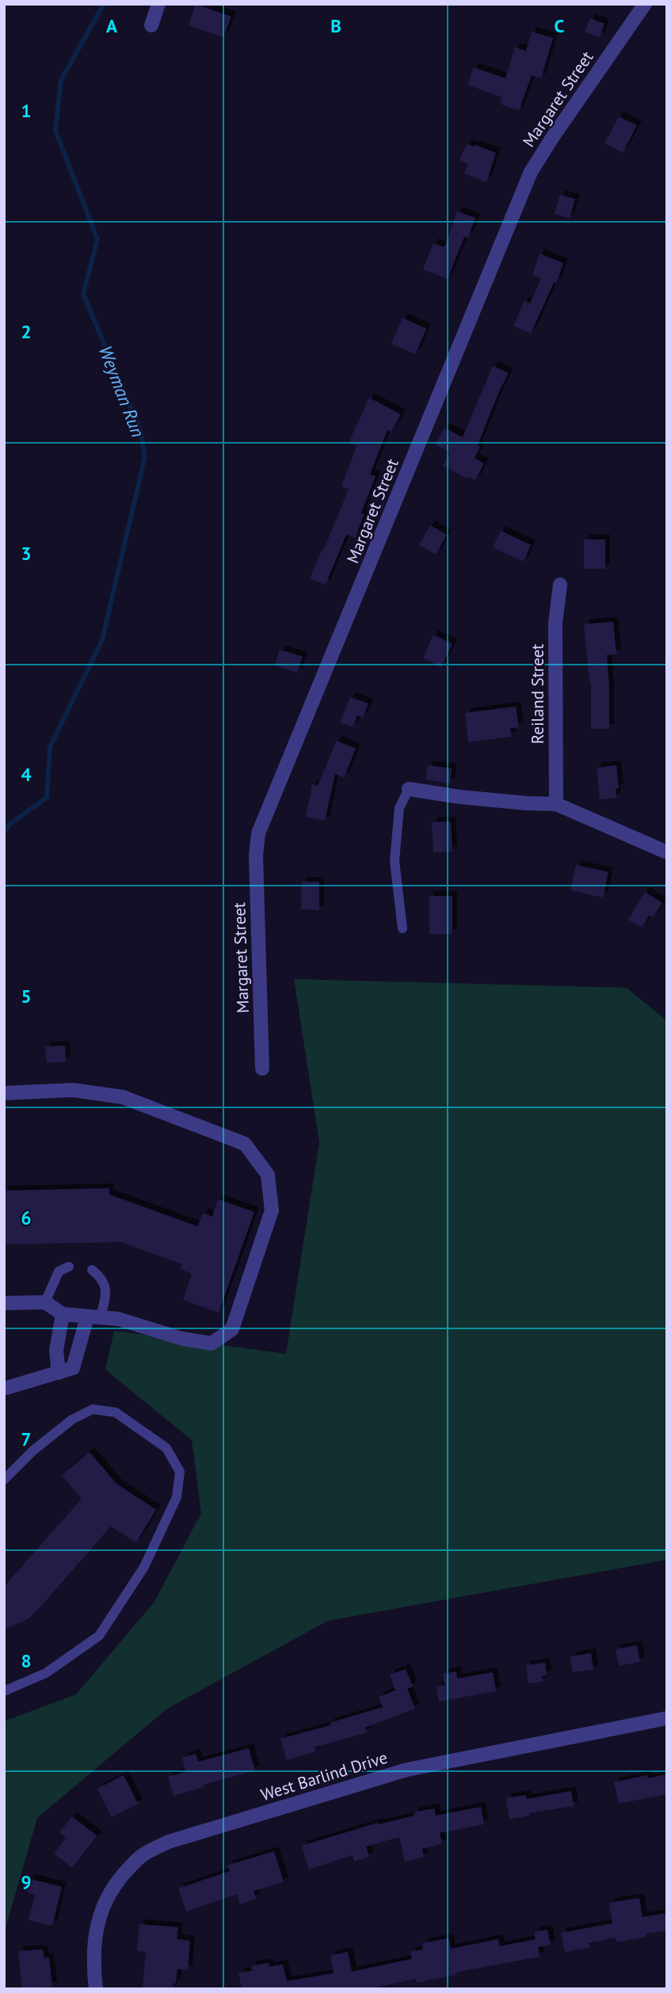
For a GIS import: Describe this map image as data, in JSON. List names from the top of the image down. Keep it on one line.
{"streets":{"street":["Margaret Street","Reiland Street","West Barlind Drive"]},"water":["Weyman Run"],"grid":{"columns":["A","B","C"],"rows":["1","2","3","4","5","6","7","8","9"]}}
